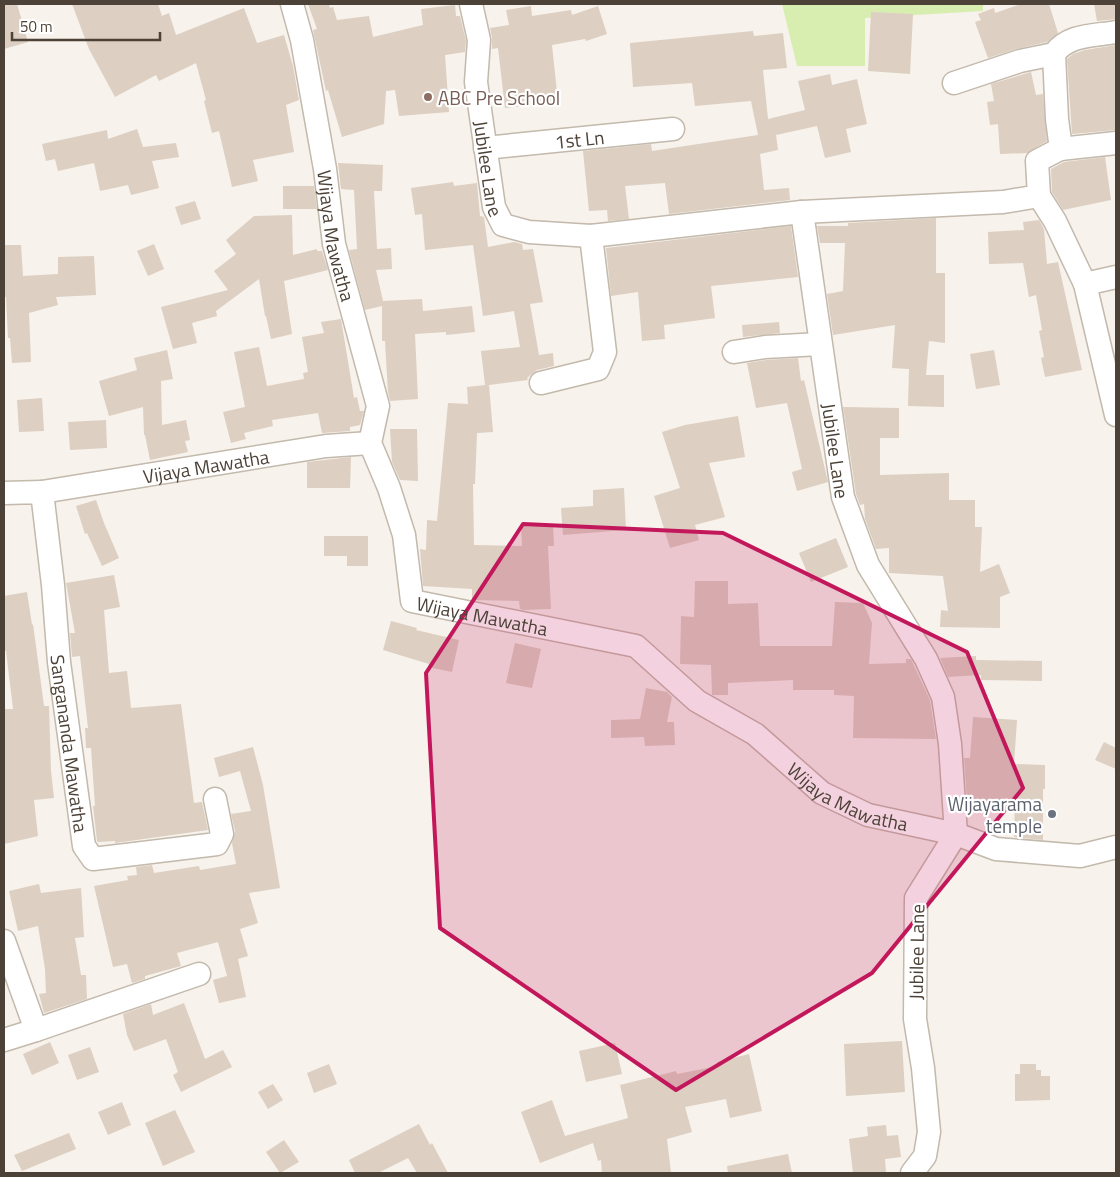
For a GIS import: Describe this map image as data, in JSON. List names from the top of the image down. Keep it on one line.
{"streets":{"street":["1st Ln","Jubilee Lane","Wijaya Mawatha","Vijaya Mawatha","Sangananda Mawatha"]},"crossings":[["1st Ln","Jubilee Lane"],["Jubilee Lane","Wijaya Mawatha"],["Wijaya Mawatha","Vijaya Mawatha"],["Vijaya Mawatha","Sangananda Mawatha"]],"places":["ABC Pre School","Wijayarama temple"],"scale_bar":"50 m"}
